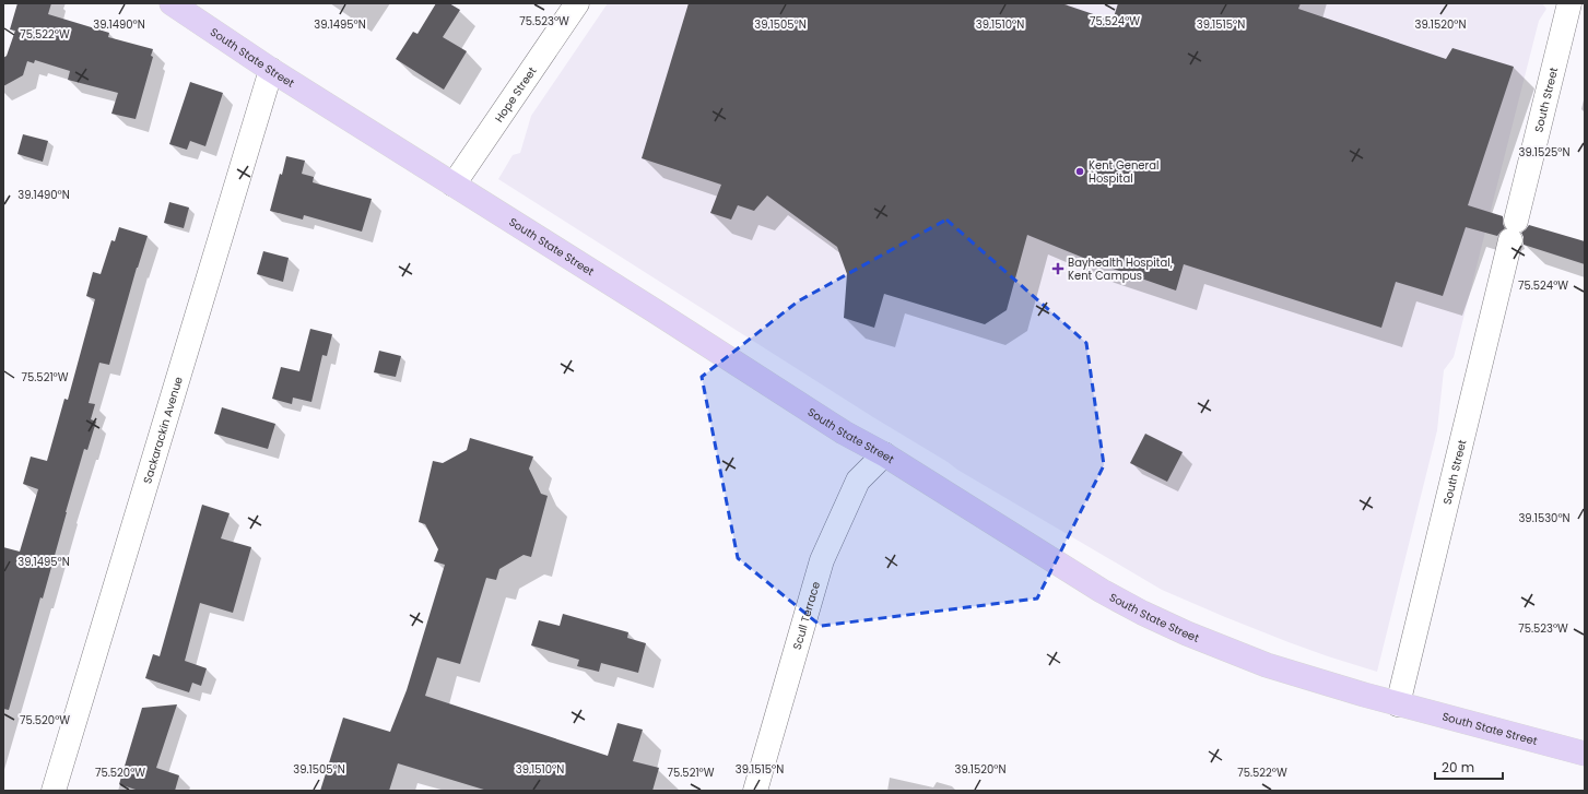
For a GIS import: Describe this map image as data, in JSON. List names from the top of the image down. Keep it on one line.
{"streets":{"main road":["South State Street"],"street":["Hope Street","South Street","Sackarackin Avenue","Scull Terrace"]},"crossings":[["South State Street","Hope Street"],["South State Street","South Street"],["South State Street","Sackarackin Avenue"],["South State Street","Scull Terrace"]],"places":{"other":["Kent General Hospital"],"health":["Bayhealth Hospital, Kent Campus"]},"scale_bar":"20 m","coordinates":["75.523°W","75.524°W","39.1490°N","39.1505°N","39.1510°N","39.1515°N","39.1520°N","39.1495°N","75.522°W","39.1525°N","75.521°W","39.1530°N","75.520°W"]}
